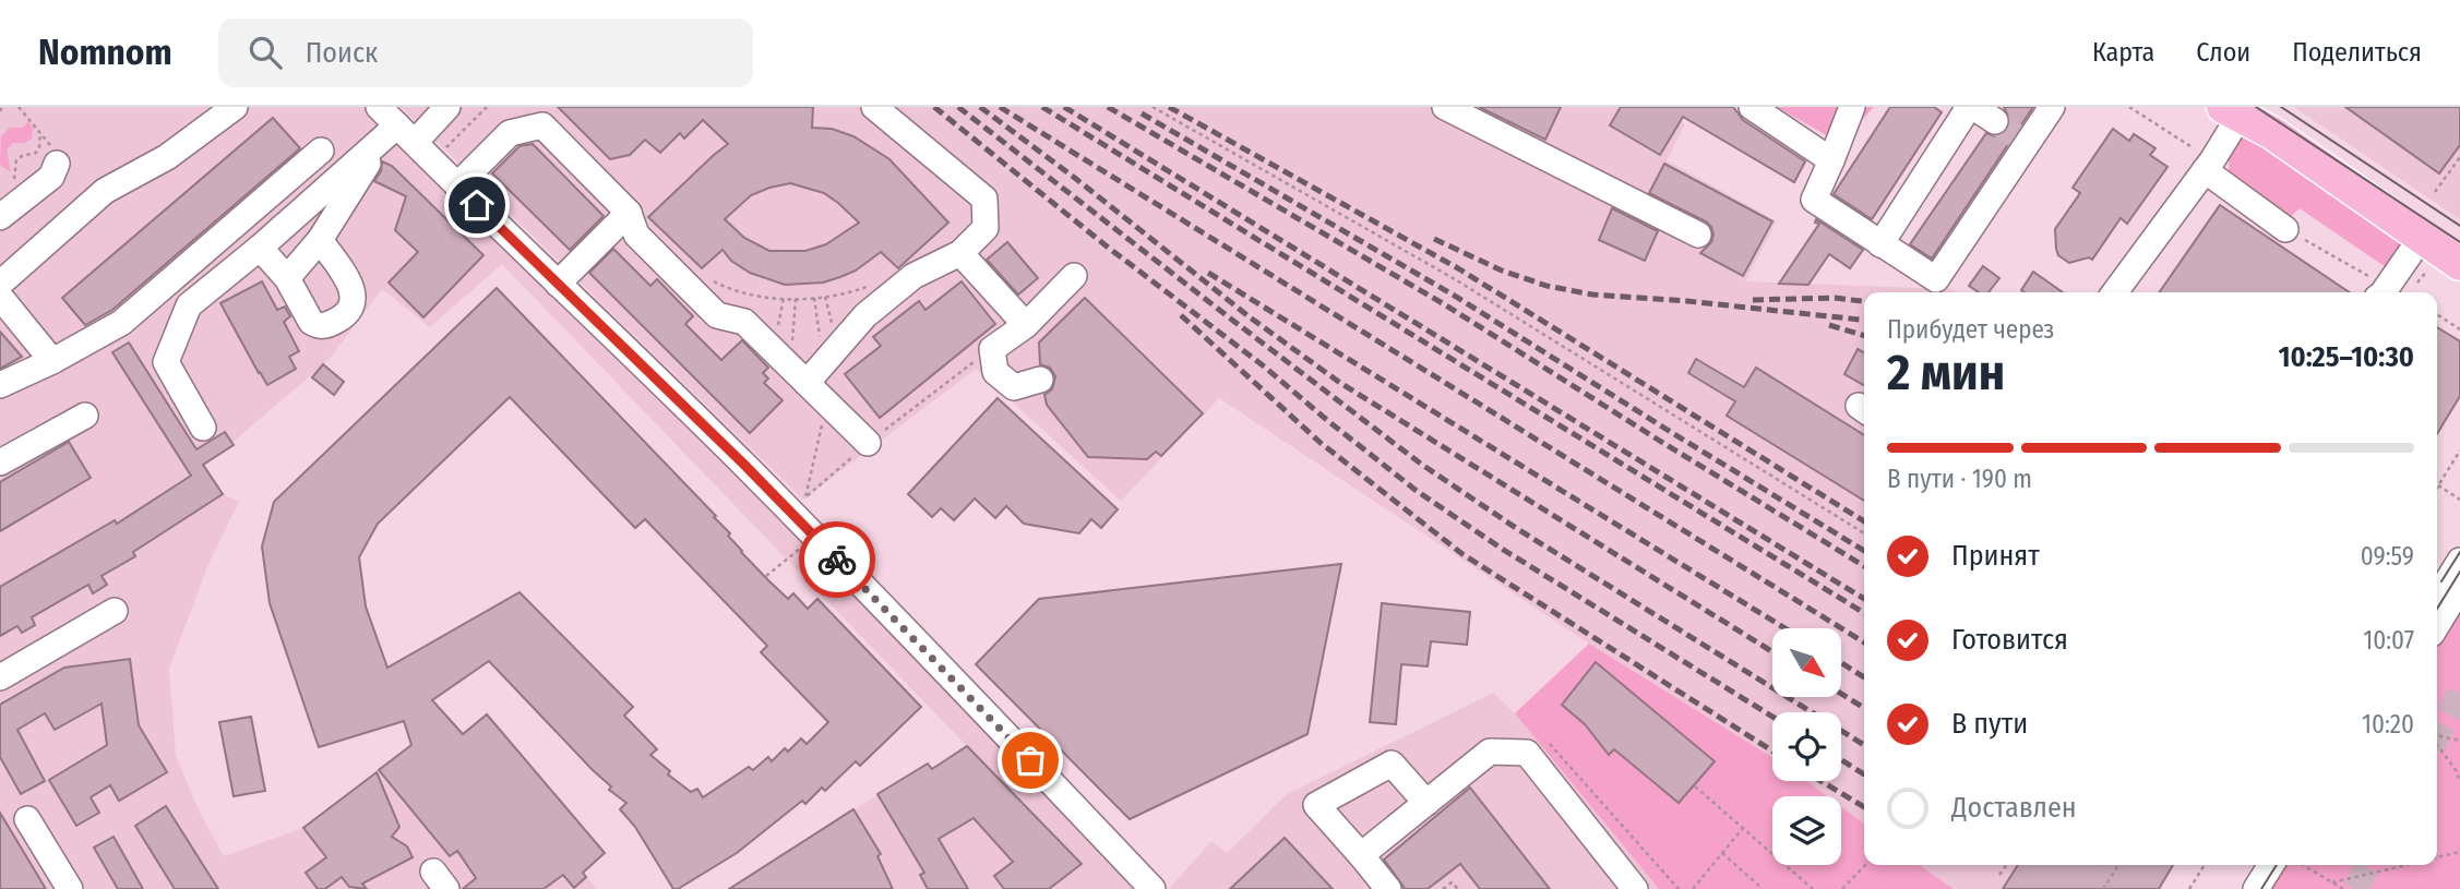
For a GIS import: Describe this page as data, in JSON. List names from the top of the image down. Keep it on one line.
{"north":"bottom right","page":{"header":"Nomnom","search":"Поиск","nav":["Карта","Слои","Поделиться"],"heading":["2 мин","Прибудет через","10:25–10:30"],"bar":"В пути · 190 m","list":[["Принят","09:59"],["Готовится","10:07"],["В пути","10:20"],"Доставлен"]}}
